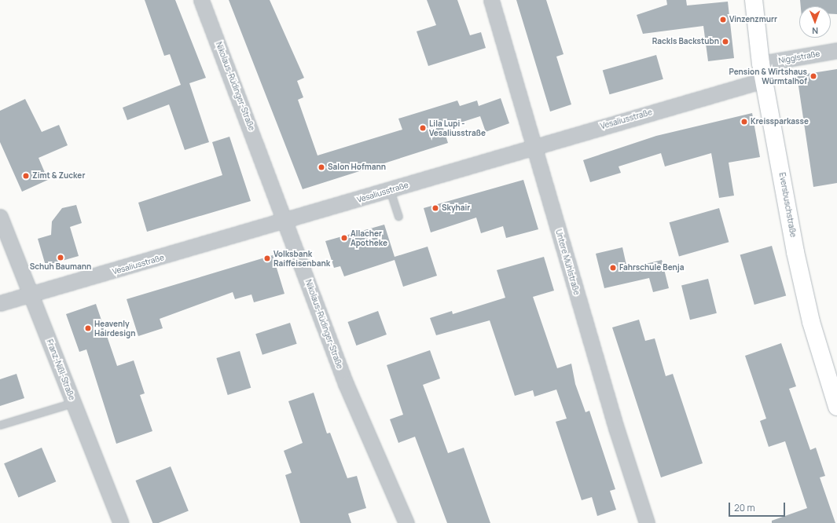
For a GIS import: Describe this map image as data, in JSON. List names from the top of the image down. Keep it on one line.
{"streets":{"main road":["Eversbuschstraße"],"street":["Nigglstraße","Nikolaus-Rüdinger-Straße","Vesaliusstraße","Untere Mühlstraße","Franz-Nißl-Straße"]},"crossings":[["Nigglstraße","Vesaliusstraße"],["Nigglstraße","Eversbuschstraße"],["Nikolaus-Rüdinger-Straße","Vesaliusstraße"],["Vesaliusstraße","Eversbuschstraße"],["Vesaliusstraße","Untere Mühlstraße"],["Vesaliusstraße","Franz-Nißl-Straße"]],"places":["Vinzenzmurr","Rackls Backstubn","Pension & Wirtshaus Würmtalhof","Kreissparkasse","Lila Lupi - Vesaliusstraße","Salon Hofmann","Zimt & Zucker","Skyhair","Allacher Apotheke","Schuh Baumann","Volksbank Raiffeisenbank","Fahrschule Benja","Heavenly Hairdesign"],"scale_bar":"20 m","north":"bottom"}
